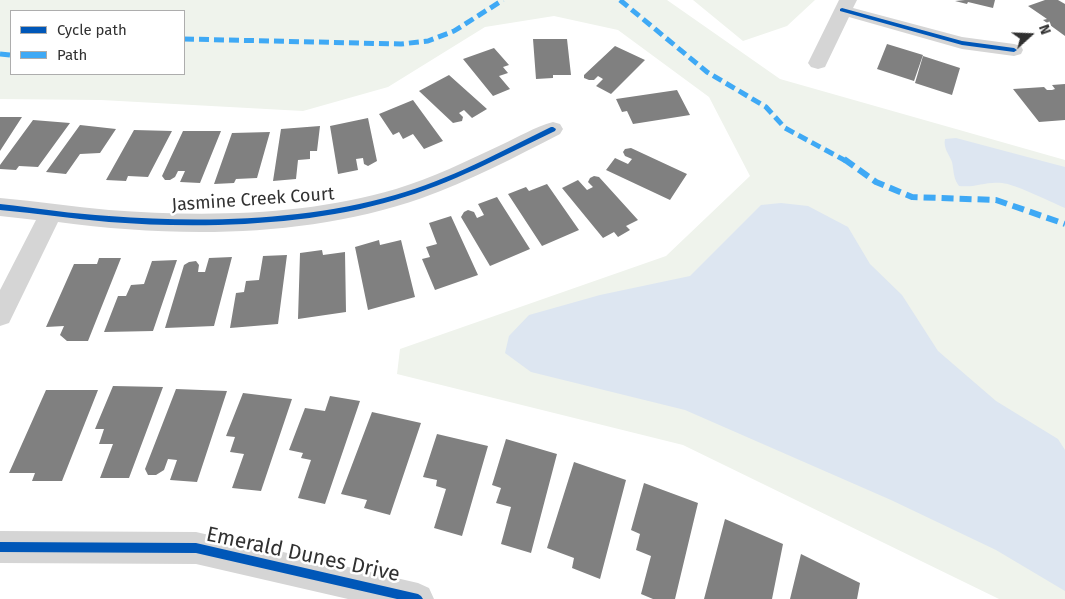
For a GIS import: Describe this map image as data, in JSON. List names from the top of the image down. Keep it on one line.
{"streets":{"street":["Jasmine Creek Court","Emerald Dunes Drive"]},"legend":["Cycle path","Path"],"north":"right"}
